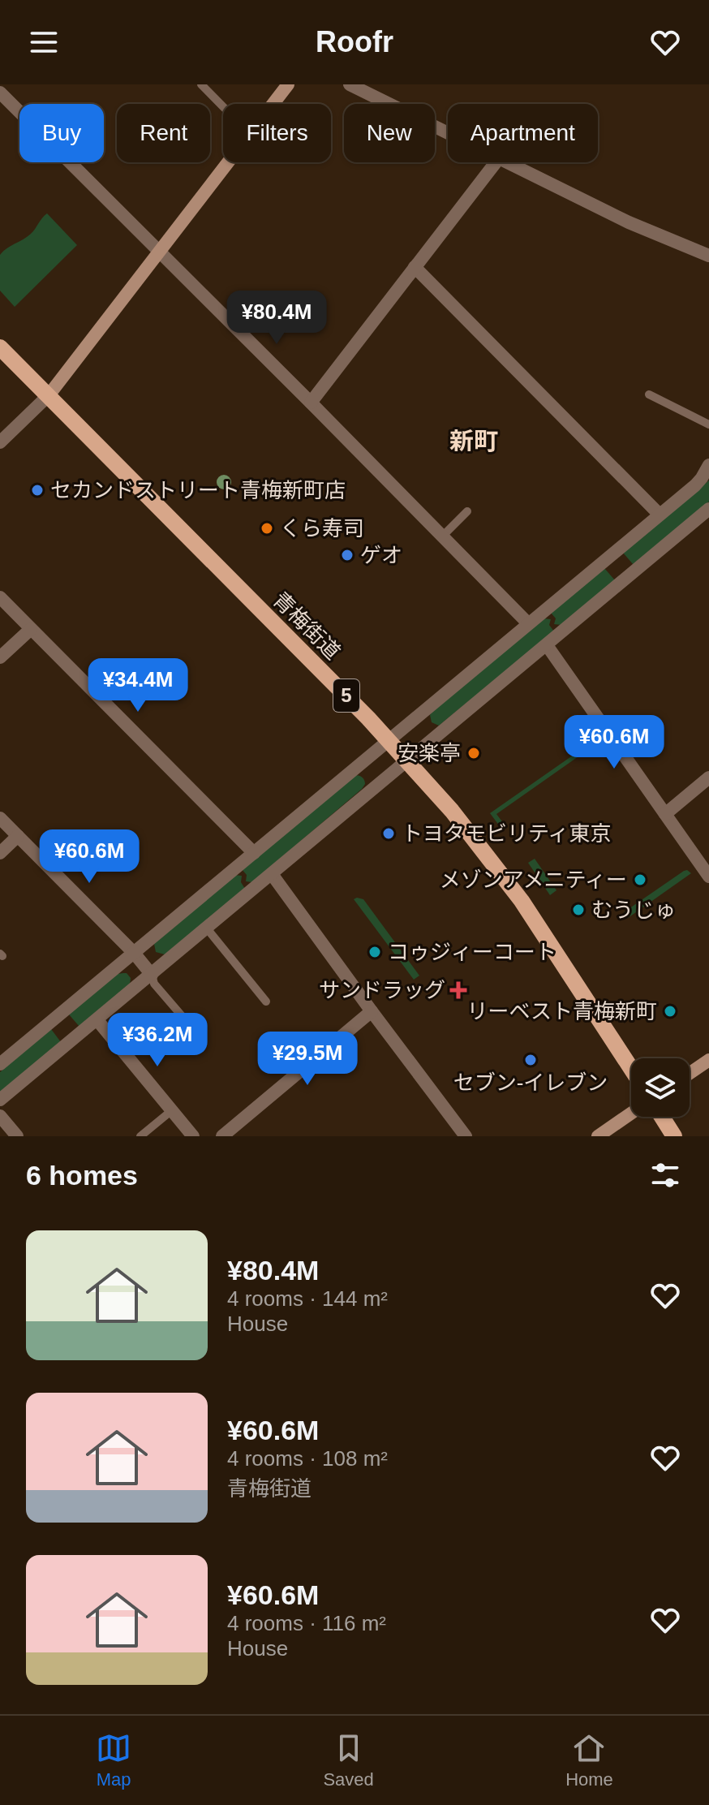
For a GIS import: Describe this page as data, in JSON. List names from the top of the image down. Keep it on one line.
{"streets":{"main road":["青梅街道","5"]},"districts":["新町"],"places":{"other":["セカンドストリート青梅新町店","くら寿司","ゲオ","安楽亭","トヨタモビリティ東京","メゾンアメニティー","むうじゅ","コゥジィーコート","リーベスト青梅新町","セブン-イレブン"],"health":["サンドラッグ"]},"page":{"header":"Roofr","chip":["Buy","Rent","Filters","New","Apartment"],"price":["¥80.4M","¥34.4M","¥60.6M","¥60.6M","¥36.2M","¥29.5M"],"heading":"6 homes","list":[{"name":"¥80.4M","note":"4 rooms · 144 m² · House"},{"name":"¥60.6M","note":"4 rooms · 108 m² · 青梅街道"},{"name":"¥60.6M","note":"4 rooms · 116 m² · House"}],"tabs":["Map","Saved","Home"]}}
